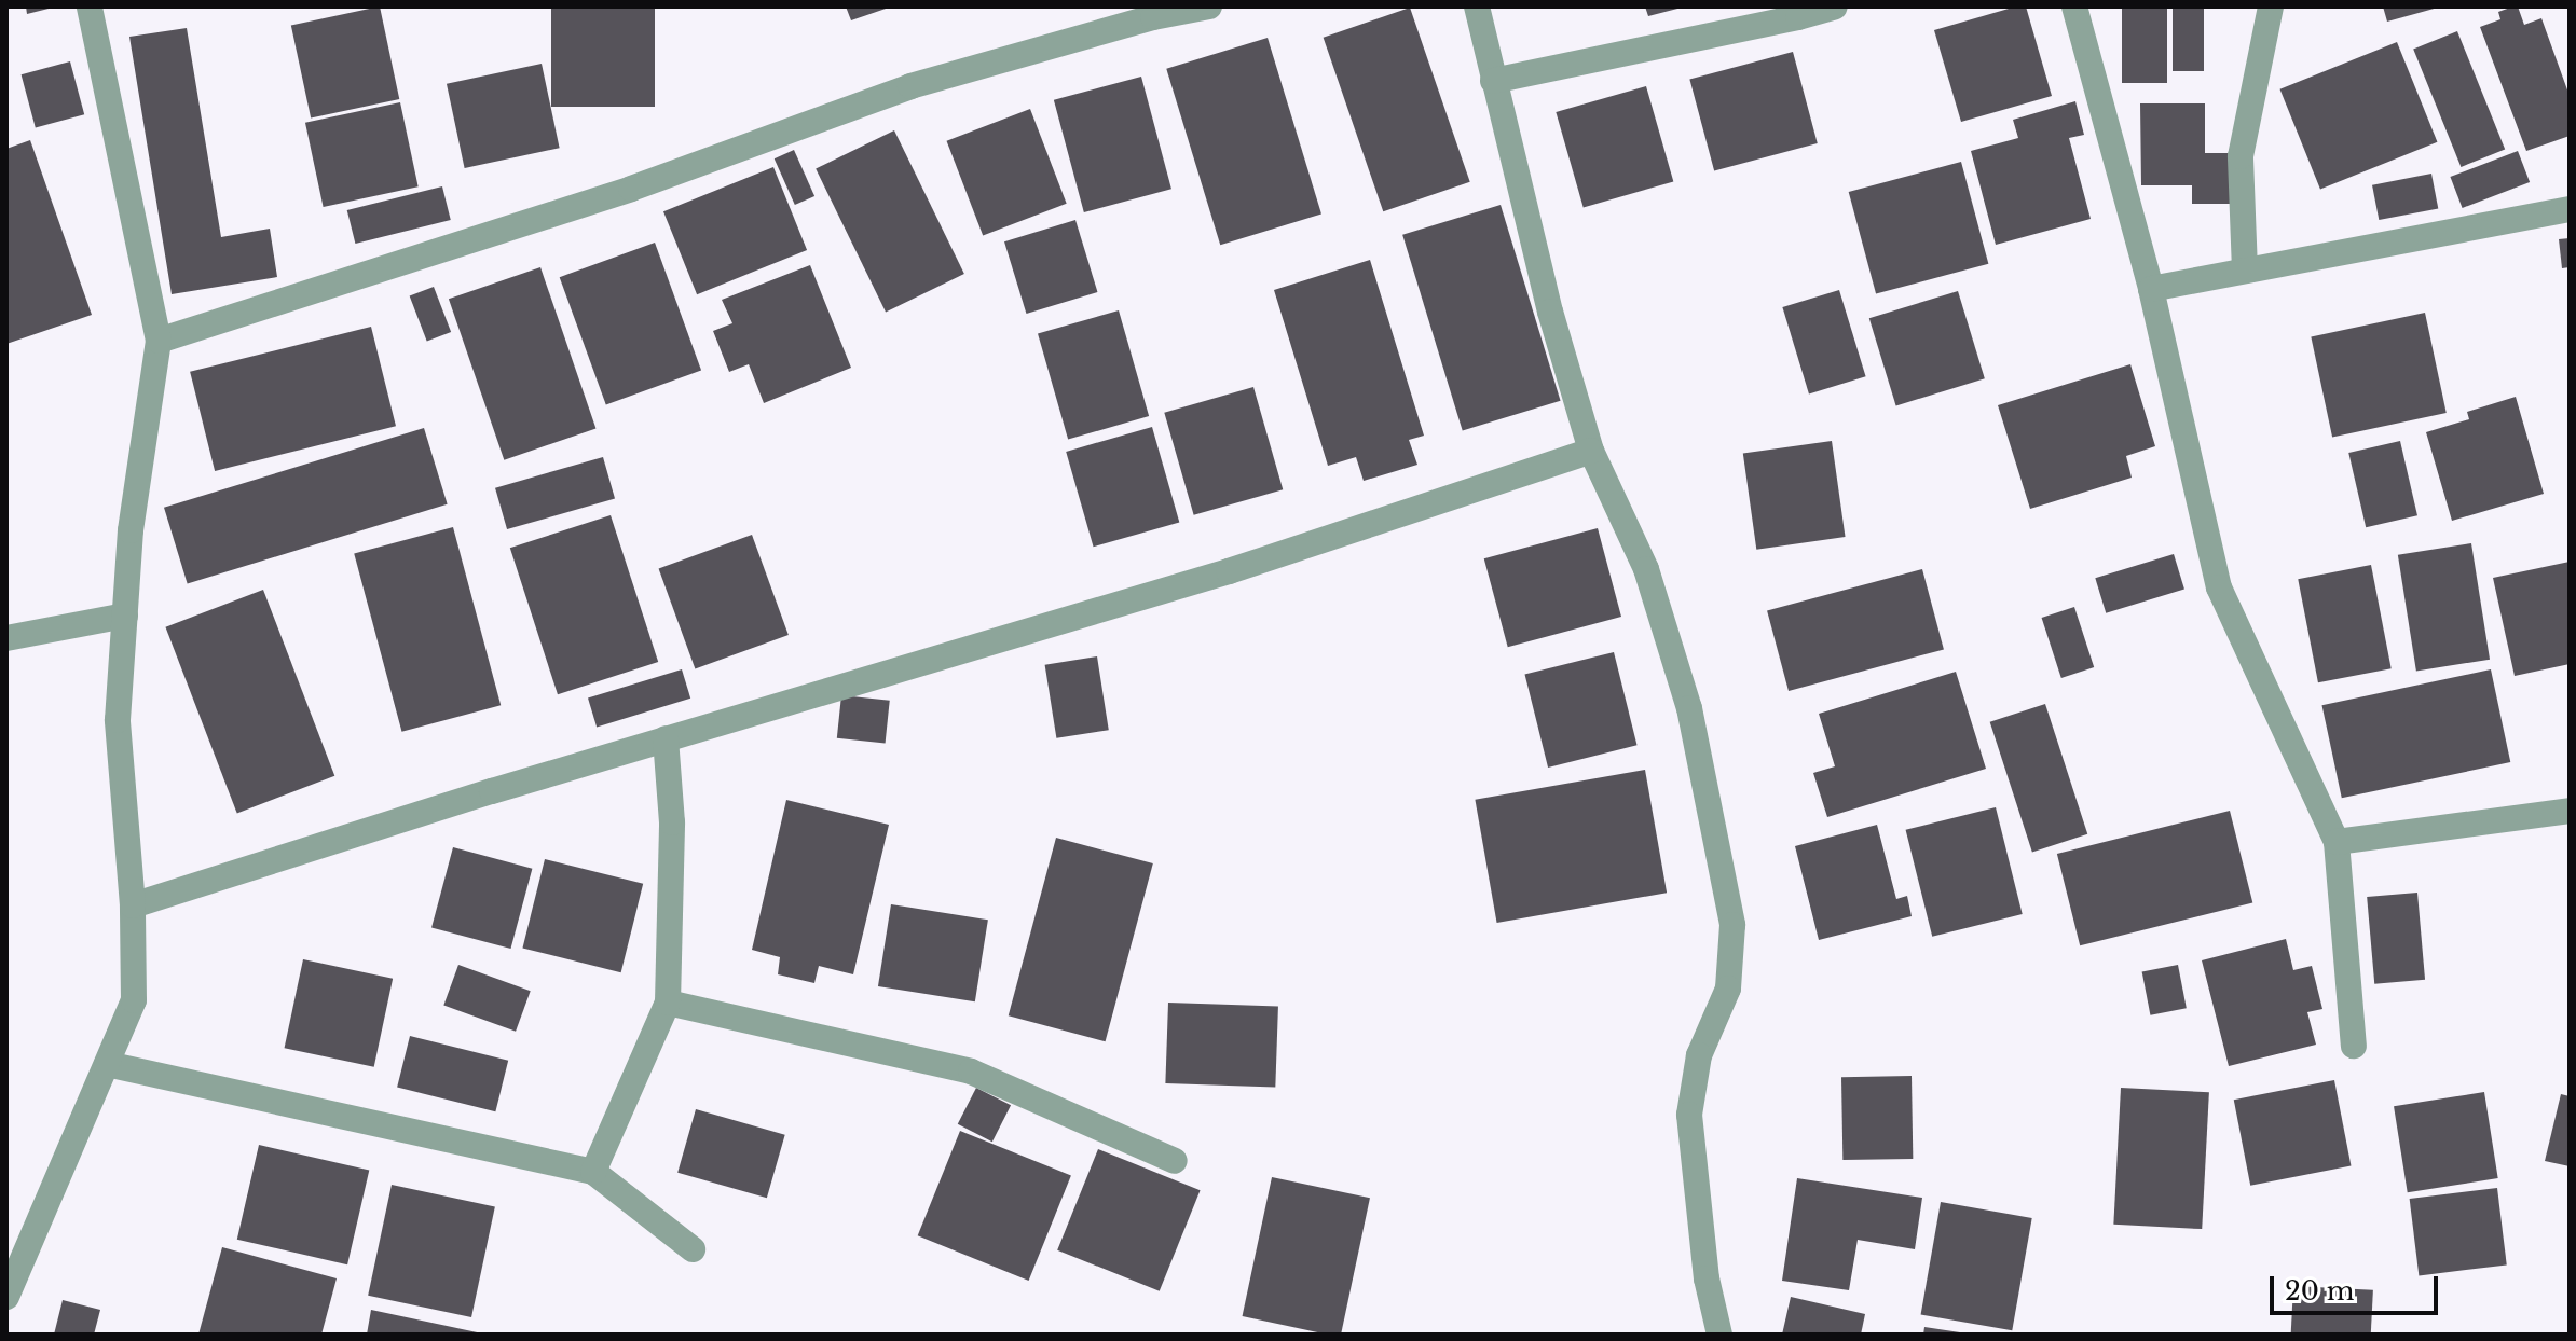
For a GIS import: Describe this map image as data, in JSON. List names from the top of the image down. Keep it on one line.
{"scale_bar":"20 m"}
